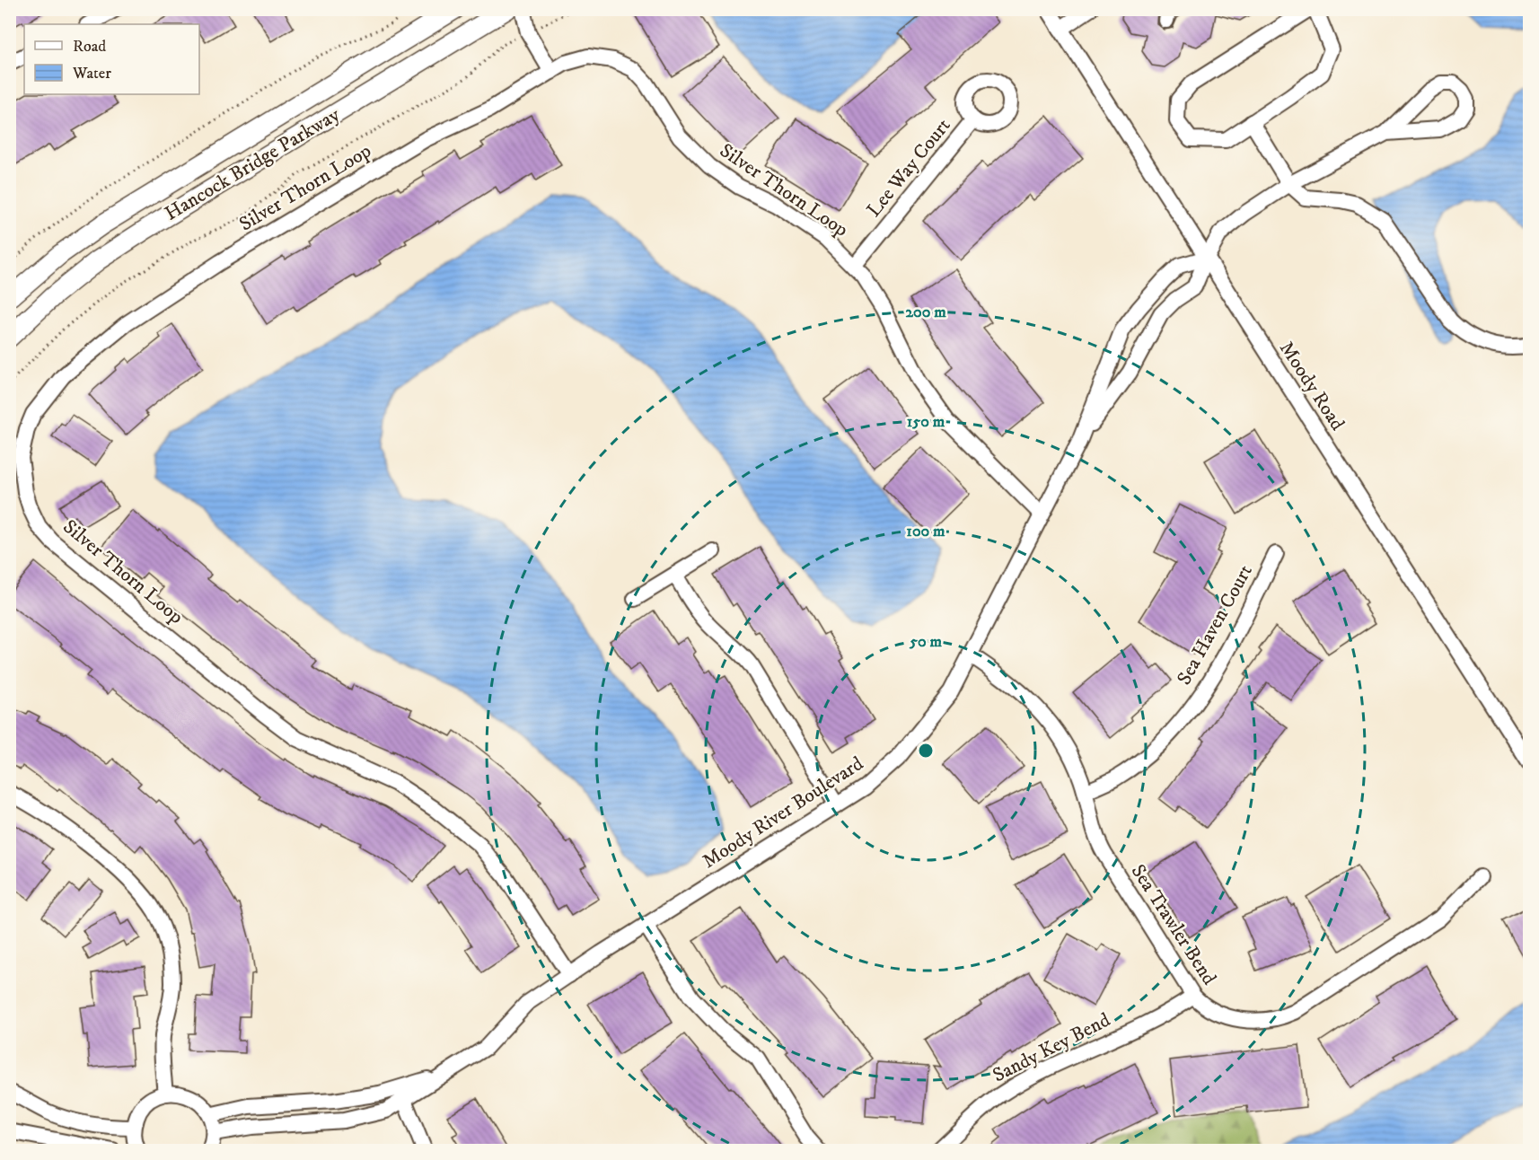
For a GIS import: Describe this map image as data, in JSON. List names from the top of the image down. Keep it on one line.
{"streets":{"main road":["Hancock Bridge Parkway"],"street":["Lee Way Court","Silver Thorn Loop","Moody Road","Sea Haven Court","Moody River Boulevard","Sea Trawler Bend","Sandy Key Bend"]},"crossings":[["Lee Way Court","Silver Thorn Loop"],["Silver Thorn Loop","Moody River Boulevard"],["Moody Road","Moody River Boulevard"],["Sea Haven Court","Sea Trawler Bend"],["Moody River Boulevard","Sea Trawler Bend"],["Sea Trawler Bend","Sandy Key Bend"]],"legend":["Road","Water"],"rings":["200 m","150 m","100 m","50 m"]}
